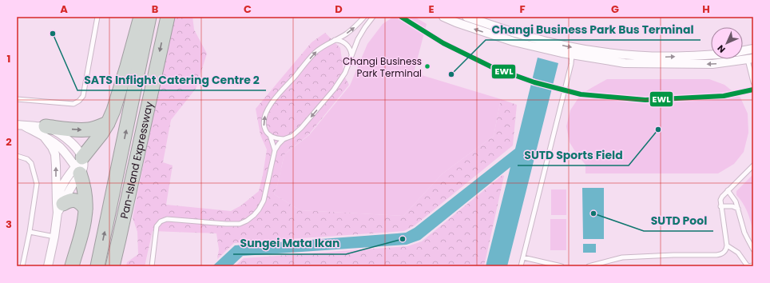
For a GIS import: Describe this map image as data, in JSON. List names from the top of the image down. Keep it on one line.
{"streets":{"highway":["Pan-Island Expressway"]},"places":["SATS Inflight Catering Centre 2","Changi Business Park Terminal","Changi Business Park Bus Terminal","SUTD Sports Field","SUTD Pool","Sungei Mata Ikan"],"lines":["transit line EWL"],"north":"bottom left","grid":{"columns":["A","B","C","D","E","F","G","H"],"rows":["1","2","3"]}}
